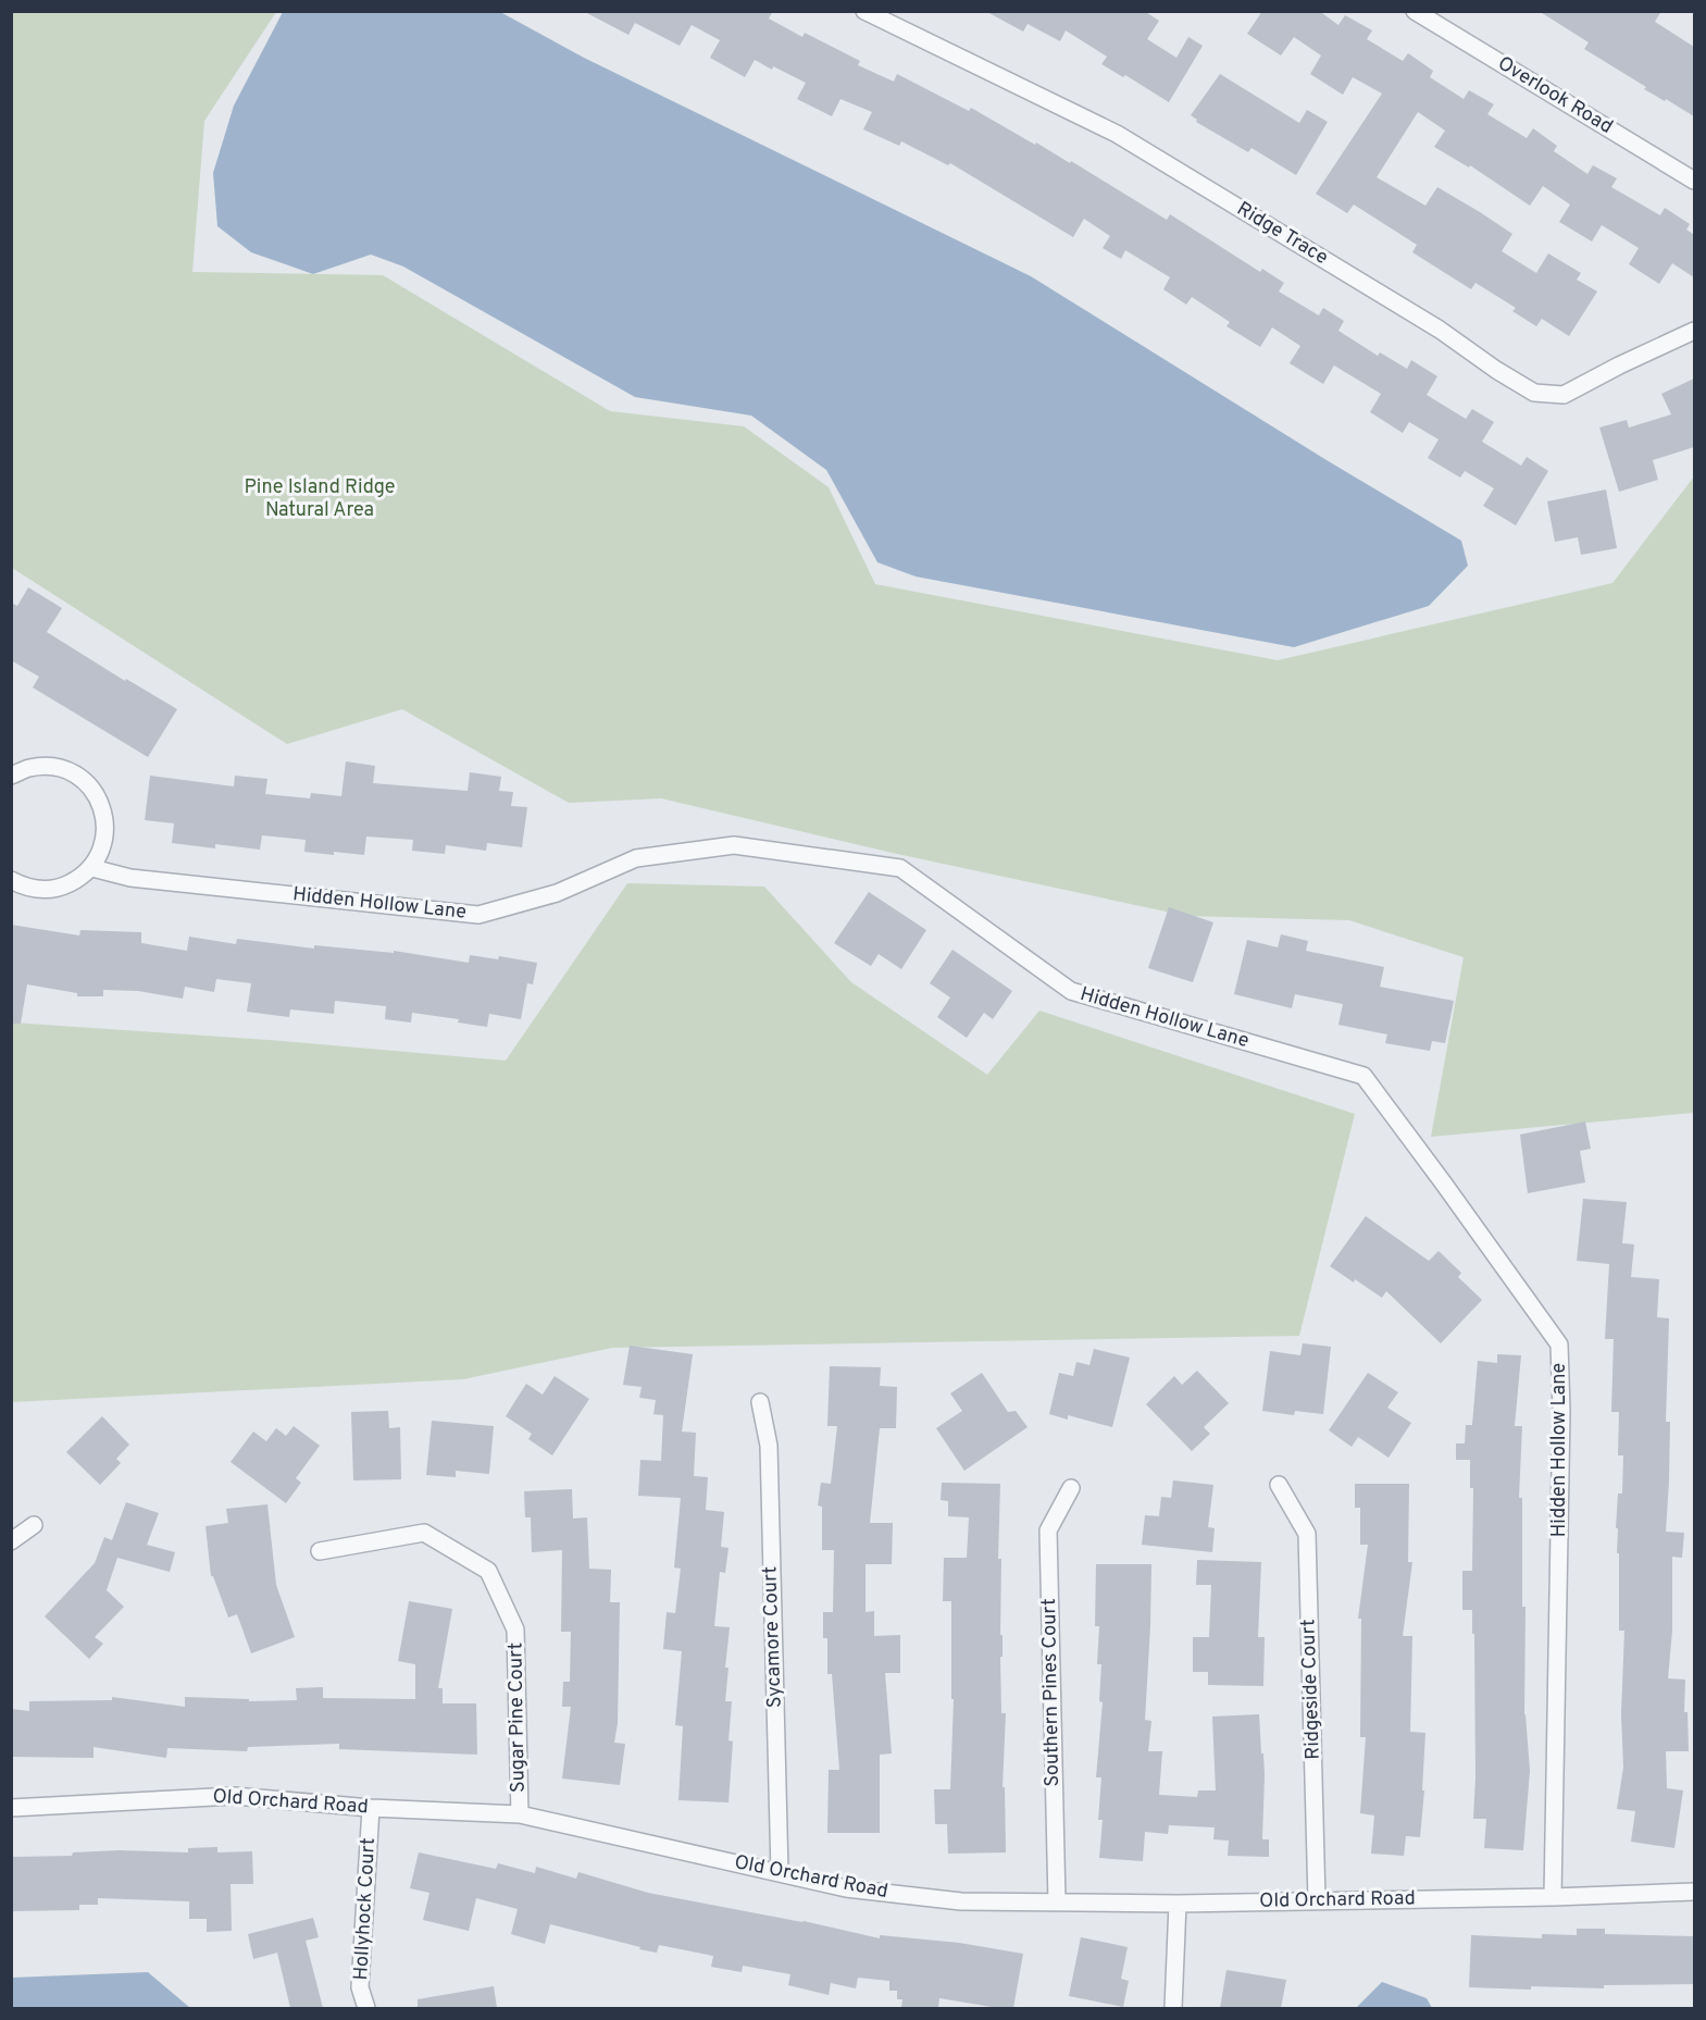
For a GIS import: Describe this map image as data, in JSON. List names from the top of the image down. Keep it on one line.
{"streets":{"street":["Overlook Road","Ridge Trace","Hidden Hollow Lane","Sycamore Court","Ridgeside Court","Southern Pines Court","Sugar Pine Court","Old Orchard Road","Hollyhock Court"]},"crossings":[["Hidden Hollow Lane","Old Orchard Road"],["Sycamore Court","Old Orchard Road"],["Ridgeside Court","Old Orchard Road"],["Southern Pines Court","Old Orchard Road"],["Sugar Pine Court","Old Orchard Road"],["Old Orchard Road","Hollyhock Court"]],"parks":["Pine Island Ridge Natural Area"]}
